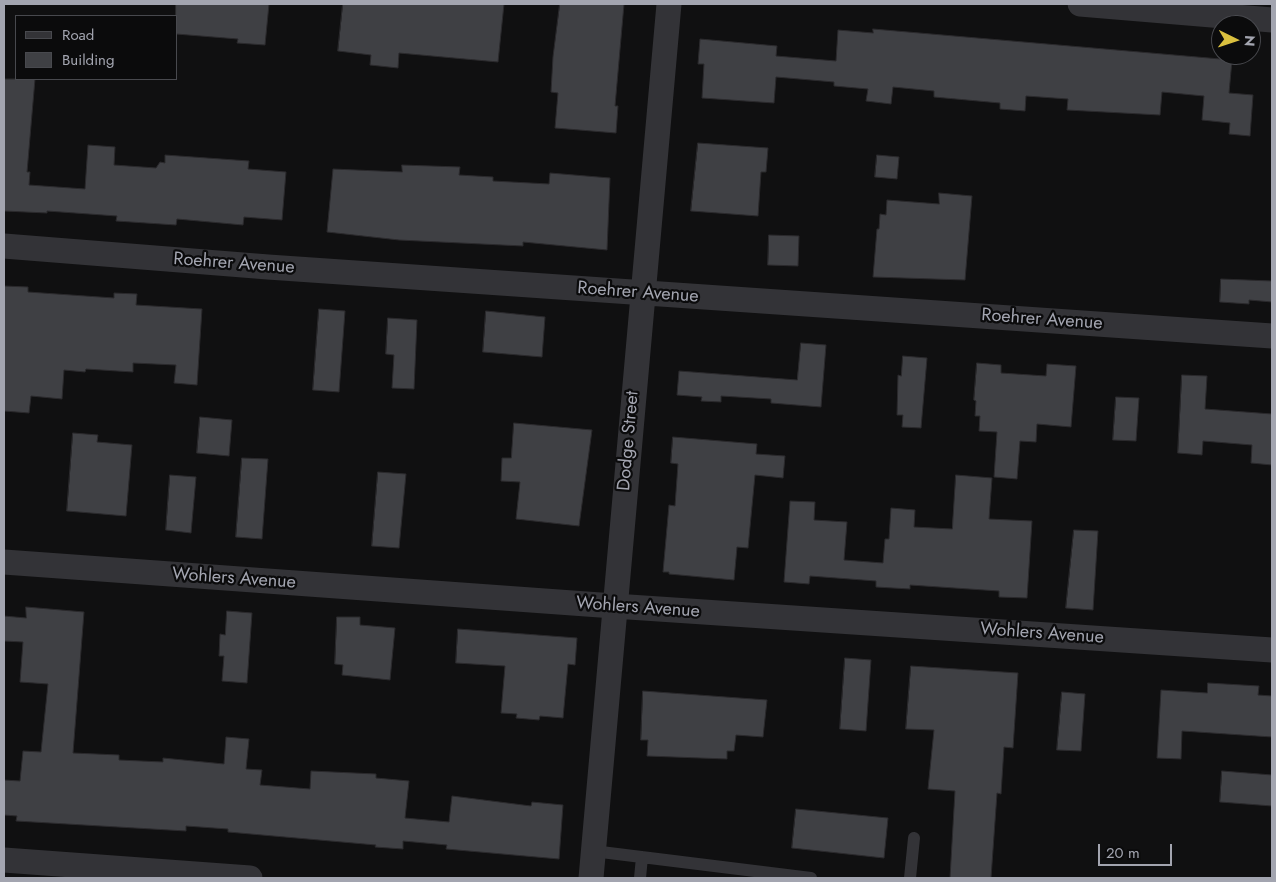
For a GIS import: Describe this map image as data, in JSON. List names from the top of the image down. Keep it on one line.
{"streets":{"street":["Roehrer Avenue","Dodge Street","Wohlers Avenue"]},"crossings":[["Roehrer Avenue","Dodge Street"],["Dodge Street","Wohlers Avenue"]],"legend":["Road","Building"],"scale_bar":"20 m","north":"right"}
